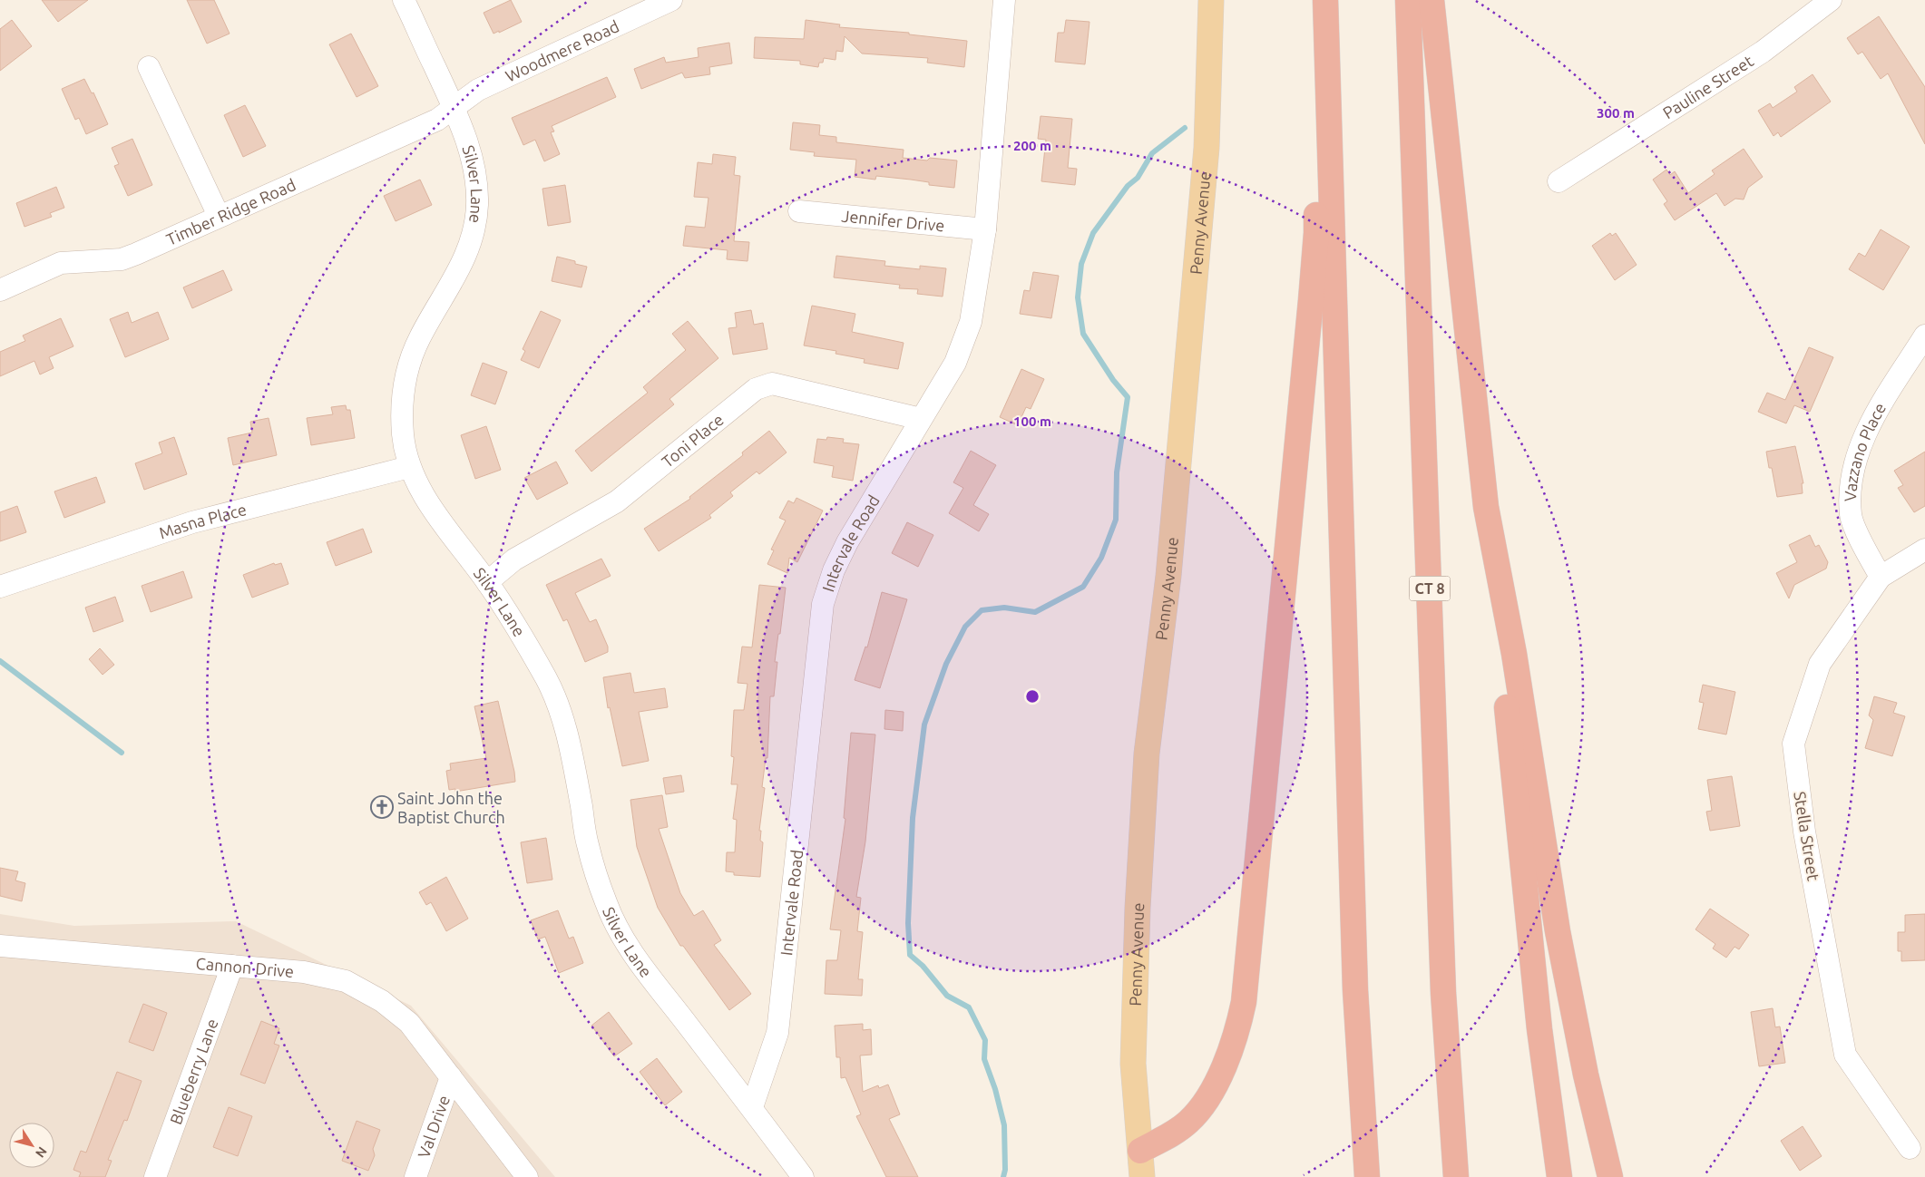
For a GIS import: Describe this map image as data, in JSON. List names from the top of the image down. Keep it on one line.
{"streets":{"highway":["CT 8"],"main road":["Penny Avenue"],"street":["Woodmere Road","Pauline Street","Silver Lane","Timber Ridge Road","Jennifer Drive","Toni Place","Vazzano Place","Masna Place","Intervale Road","Stella Street","Cannon Drive","Blueberry Lane","Val Drive"]},"crossings":[["Woodmere Road","Silver Lane"],["Woodmere Road","Timber Ridge Road"],["Silver Lane","Timber Ridge Road"],["Silver Lane","Toni Place"],["Silver Lane","Masna Place"],["Silver Lane","Intervale Road"],["Jennifer Drive","Intervale Road"],["Toni Place","Intervale Road"],["Vazzano Place","Stella Street"],["Cannon Drive","Blueberry Lane"],["Cannon Drive","Val Drive"]],"places":{"church":["Saint John the Baptist Church"]},"north":"bottom right","rings":["300 m","200 m","100 m"]}
